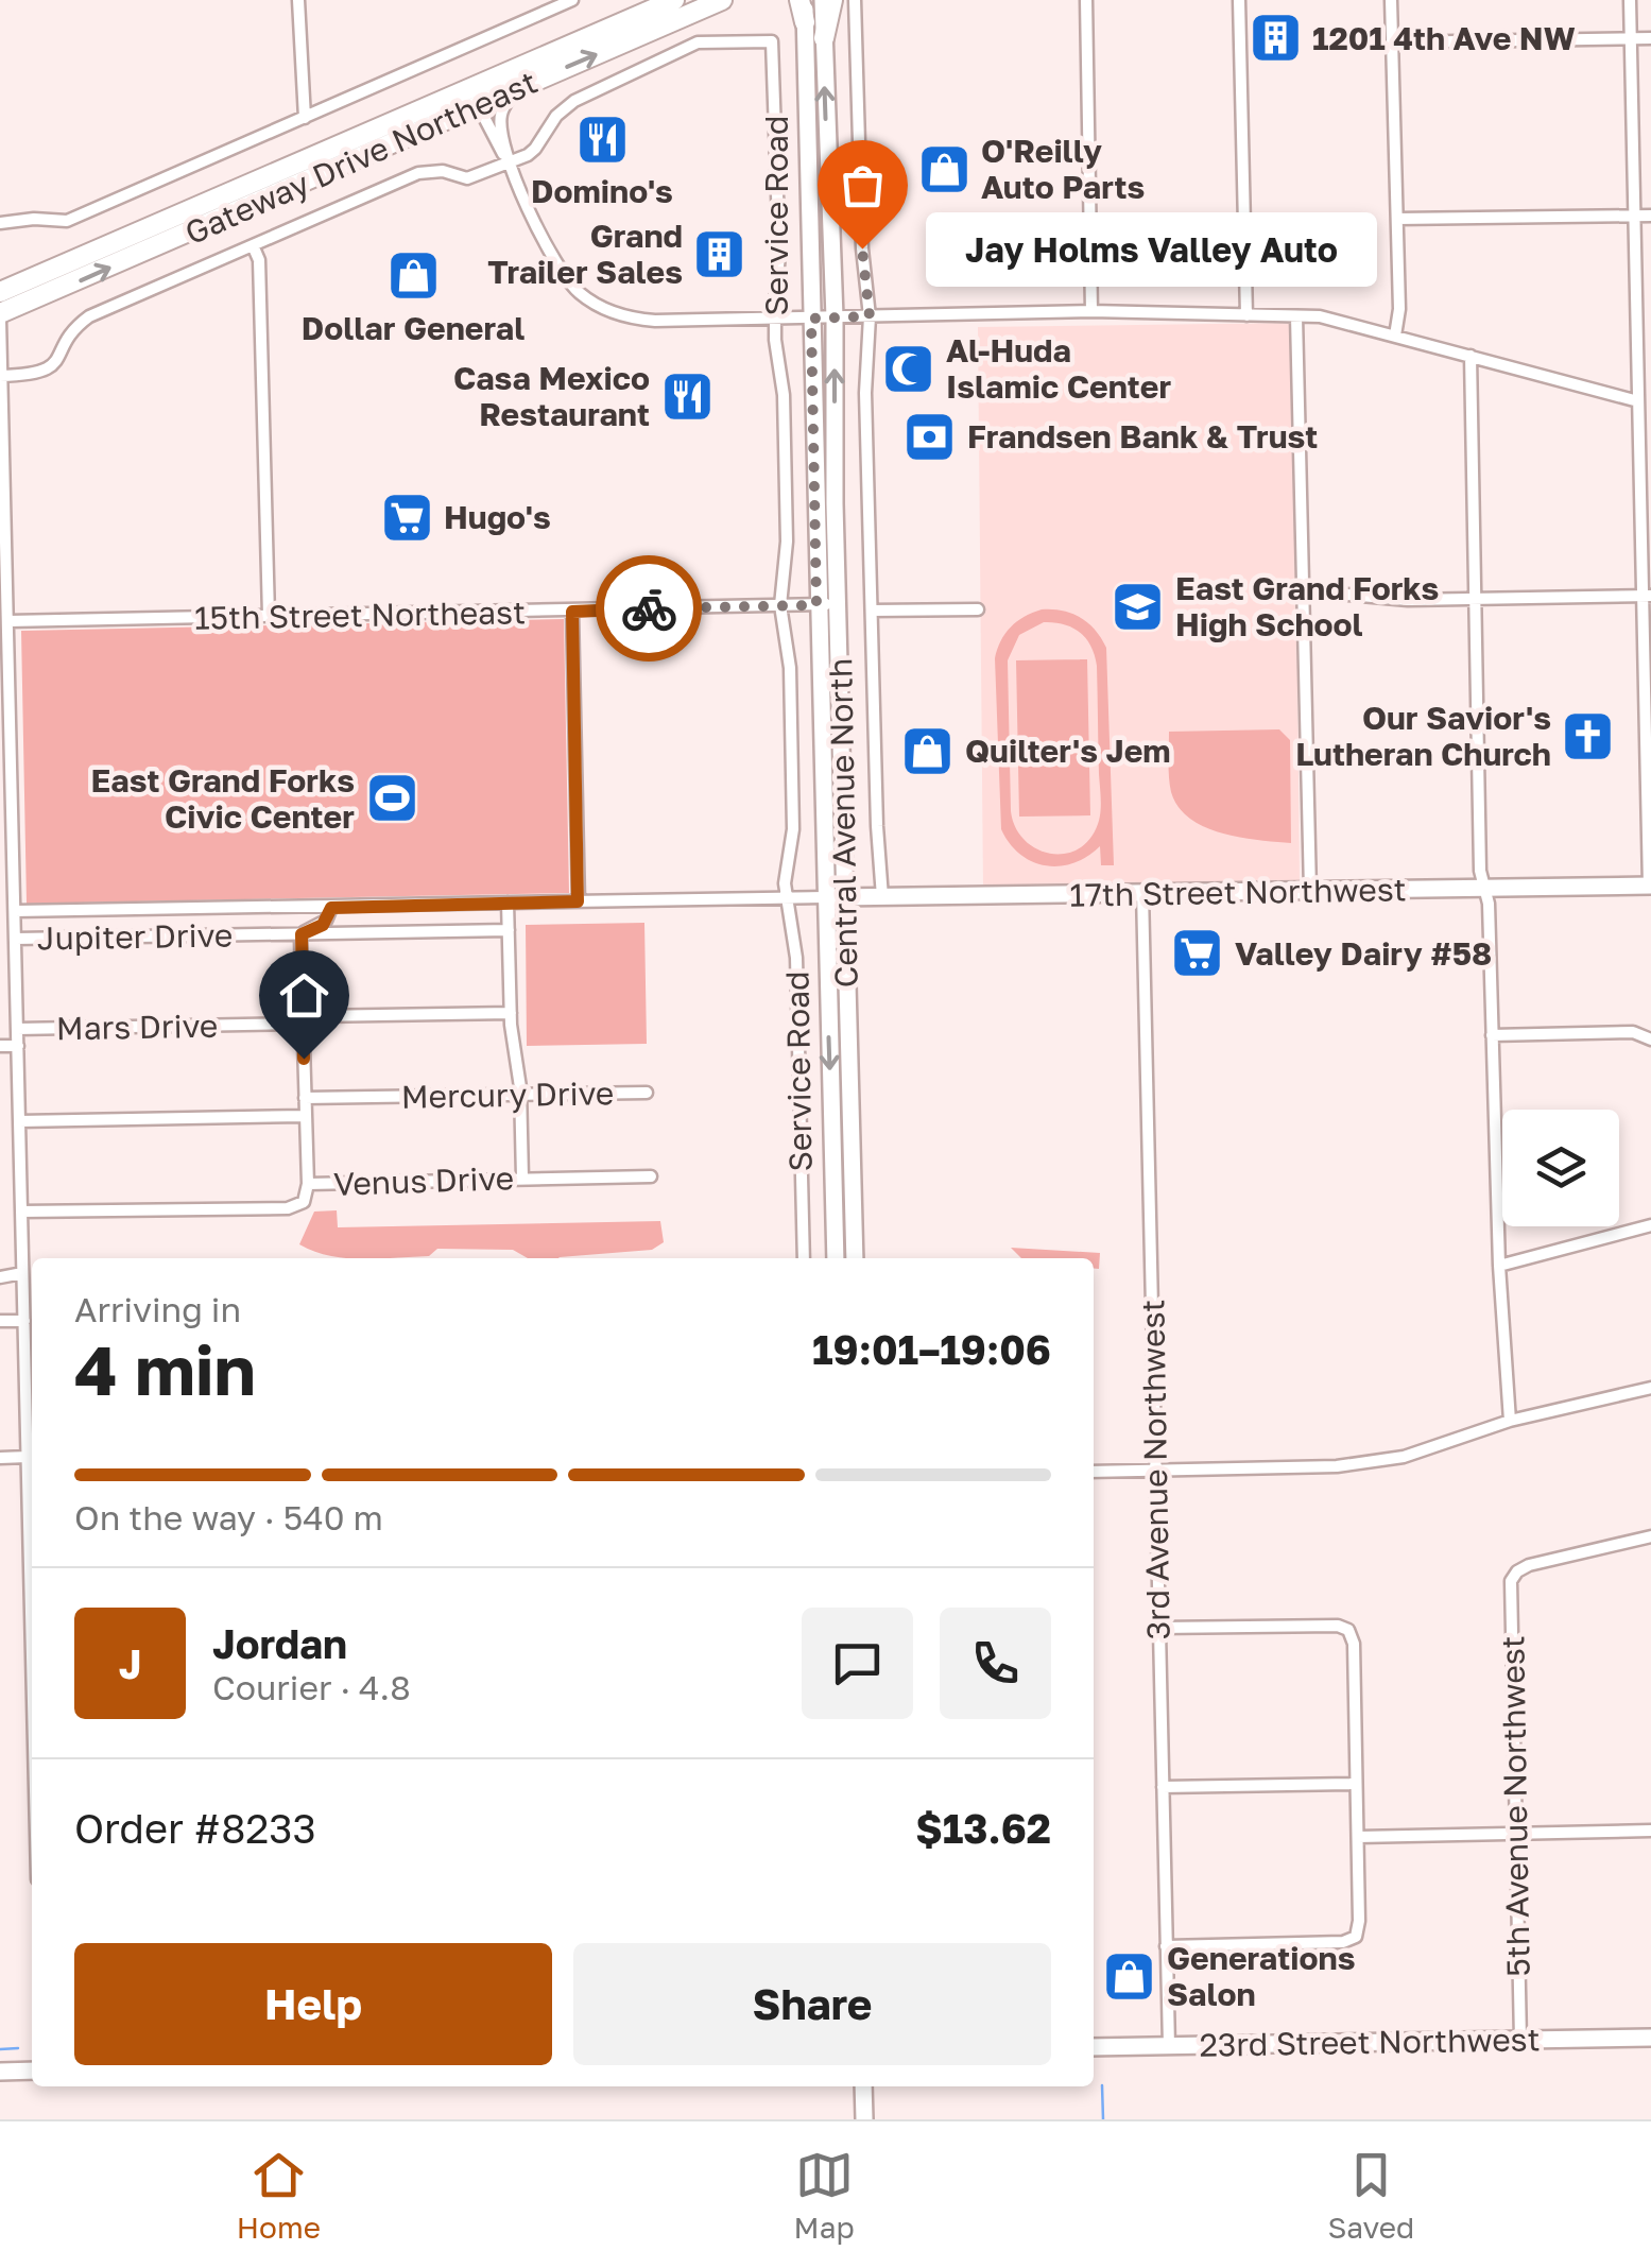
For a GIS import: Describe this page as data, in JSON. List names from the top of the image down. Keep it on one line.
{"streets":{"highway":["Gateway Drive Northeast"],"main road":["Central Avenue North","17th Street Northwest","23rd Street Northwest"],"street":["Service Road","15th Street Northeast","Jupiter Drive","Mars Drive","Mercury Drive","Venus Drive","3rd Avenue Northwest","5th Avenue Northwest"]},"crossings":[["Service Road","15th Street Northeast"],["15th Street Northeast","Central Avenue North"],["Central Avenue North","17th Street Northwest"],["17th Street Northwest","3rd Avenue Northwest"],["3rd Avenue Northwest","23rd Street Northwest"],["5th Avenue Northwest","23rd Street Northwest"]],"places":{"building":["1201 4th Ave NW","Grand Trailer Sales"],"restaurant":["Domino's","Casa Mexico Restaurant"],"shop":["O'Reilly Auto Parts","Dollar General","Quilter's Jem","Generations Salon"],"other":["Jay Holms Valley Auto"],"mosque":["Al-Huda Islamic Center"],"bank":["Frandsen Bank & Trust"],"supermarket":["Hugo's","Valley Dairy #58"],"school or university":["East Grand Forks High School"],"church":["Our Savior's Lutheran Church"],"sports":["East Grand Forks Civic Center"]},"page":{"bubble":"Jay Holms Valley Auto","heading":["4 min","Arriving in","19:01–19:06"],"panel":["Jordan","Courier · 4.8","Order #8233","$13.62"],"bar":"On the way · 540 m","round":"J","buttons":["Help","Share"],"tabs":["Home","Map","Saved"]}}
